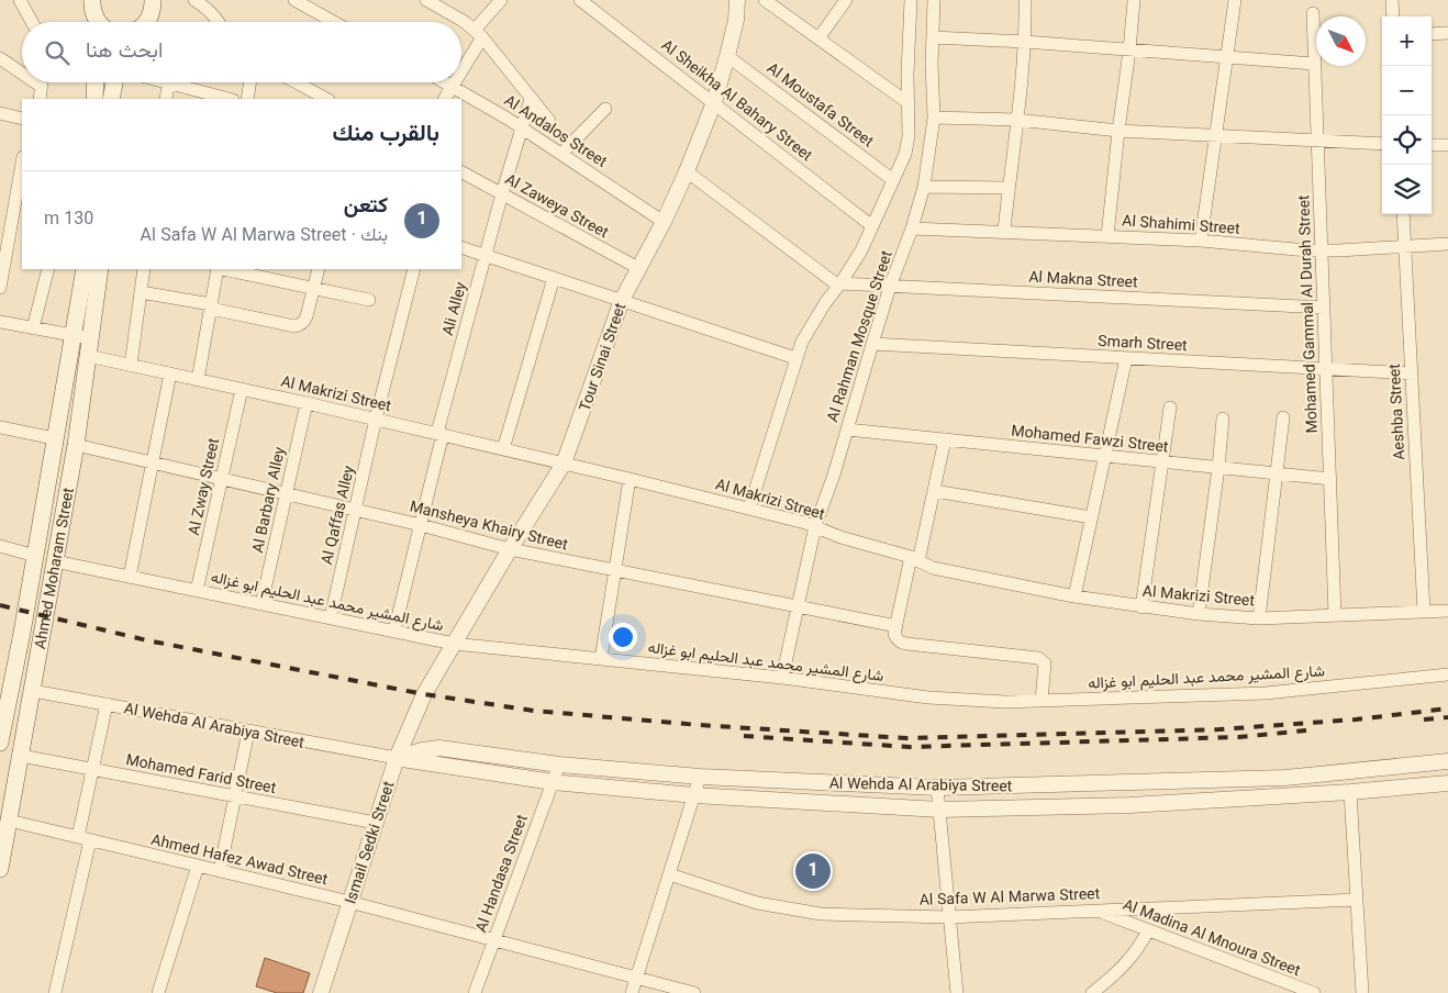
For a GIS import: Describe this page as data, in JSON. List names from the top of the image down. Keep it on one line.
{"streets":{"main road":["Ahmed Moharam Street"],"street":["Al Sheikha Al Bahary Street","Al Moustafa Street","Al Andalos Street","Al Zaweya Street","Al Shahimi Street","Al Makna Street","Ali Alley","Mohamed Gammal Al Durah Street","Al Rahman Mosque Street","Smarh Street","Tour Sinai Street","Al Makrizi Street","Aeshba Street","Mohamed Fawzi Street","Al Zway Street","Al Barbary Alley","Al Qaffas Alley","Mansheya Khairy Street","شارع المشير محمد عبد الحليم ابو غزاله","Al Wehda Al Arabiya Street","Mohamed Farid Street","Ismail Sedki Street","Ahmed Hafez Awad Street","Al Handasa Street","Al Safa W Al Marwa Street","Al Madina Al Mnoura Street"]},"crossings":[["Al Sheikha Al Bahary Street","Al Rahman Mosque Street"],["Al Sheikha Al Bahary Street","Tour Sinai Street"],["Al Moustafa Street","Al Rahman Mosque Street"],["Al Moustafa Street","Tour Sinai Street"],["Al Andalos Street","Ali Alley"],["Al Andalos Street","Tour Sinai Street"],["Al Zaweya Street","Ali Alley"],["Al Zaweya Street","Tour Sinai Street"],["Al Shahimi Street","Mohamed Gammal Al Durah Street"],["Al Shahimi Street","Al Rahman Mosque Street"],["Al Shahimi Street","Aeshba Street"],["Al Makna Street","Mohamed Gammal Al Durah Street"],["Al Makna Street","Al Rahman Mosque Street"],["Ali Alley","Al Makrizi Street"],["Ali Alley","Mansheya Khairy Street"],["Ali Alley","شارع المشير محمد عبد الحليم ابو غزاله"],["Mohamed Gammal Al Durah Street","Smarh Street"],["Mohamed Gammal Al Durah Street","Al Makrizi Street"],["Mohamed Gammal Al Durah Street","Mohamed Fawzi Street"],["Al Rahman Mosque Street","Smarh Street"],["Al Rahman Mosque Street","Al Makrizi Street"],["Al Rahman Mosque Street","Mohamed Fawzi Street"],["Al Rahman Mosque Street","Mansheya Khairy Street"],["Al Rahman Mosque Street","شارع المشير محمد عبد الحليم ابو غزاله"],["Smarh Street","Aeshba Street"],["Tour Sinai Street","Al Makrizi Street"],["Tour Sinai Street","Mansheya Khairy Street"],["Tour Sinai Street","شارع المشير محمد عبد الحليم ابو غزاله"],["Tour Sinai Street","Ismail Sedki Street"],["Al Makrizi Street","Aeshba Street"],["Al Makrizi Street","Al Zway Street"],["Al Makrizi Street","Al Barbary Alley"],["Al Makrizi Street","Al Qaffas Alley"],["Al Makrizi Street","Ahmed Moharam Street"],["Al Zway Street","Mansheya Khairy Street"],["Al Zway Street","شارع المشير محمد عبد الحليم ابو غزاله"],["Al Barbary Alley","Mansheya Khairy Street"],["Al Barbary Alley","شارع المشير محمد عبد الحليم ابو غزاله"],["Al Qaffas Alley","Mansheya Khairy Street"],["Al Qaffas Alley","شارع المشير محمد عبد الحليم ابو غزاله"],["Mansheya Khairy Street","Ahmed Moharam Street"],["Ahmed Moharam Street","شارع المشير محمد عبد الحليم ابو غزاله"],["Ahmed Moharam Street","Al Wehda Al Arabiya Street"],["Ahmed Moharam Street","Mohamed Farid Street"],["Ahmed Moharam Street","Ahmed Hafez Awad Street"],["Al Wehda Al Arabiya Street","Ismail Sedki Street"],["Al Wehda Al Arabiya Street","Al Handasa Street"],["Mohamed Farid Street","Ismail Sedki Street"],["Ismail Sedki Street","Ahmed Hafez Awad Street"],["Ahmed Hafez Awad Street","Al Handasa Street"],["Al Safa W Al Marwa Street","Al Madina Al Mnoura Street"]],"north":"bottom right","page":{"map_buttons":["+","−"],"search":"ابحث هنا","heading":"بالقرب منك","list":[{"mark":"1","name":"كتعن","note":"بنك · Al Safa W Al Marwa Street","value":"130 m"}],"pins":"1"}}
